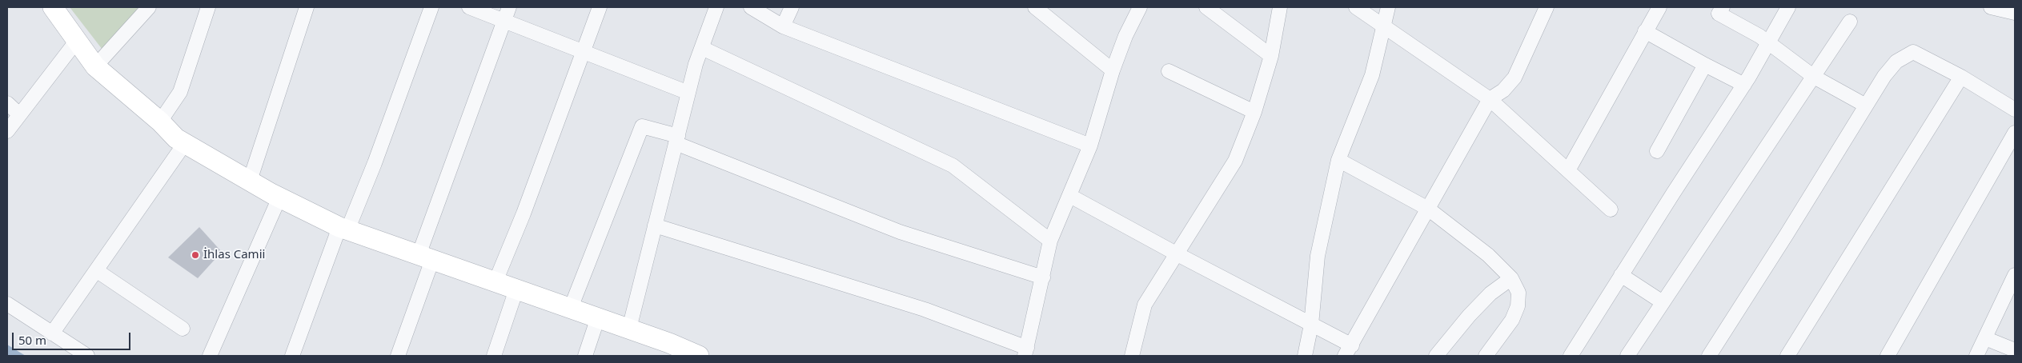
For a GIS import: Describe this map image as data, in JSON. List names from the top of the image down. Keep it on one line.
{"places":["İhlas Camii"],"scale_bar":"50 m"}
